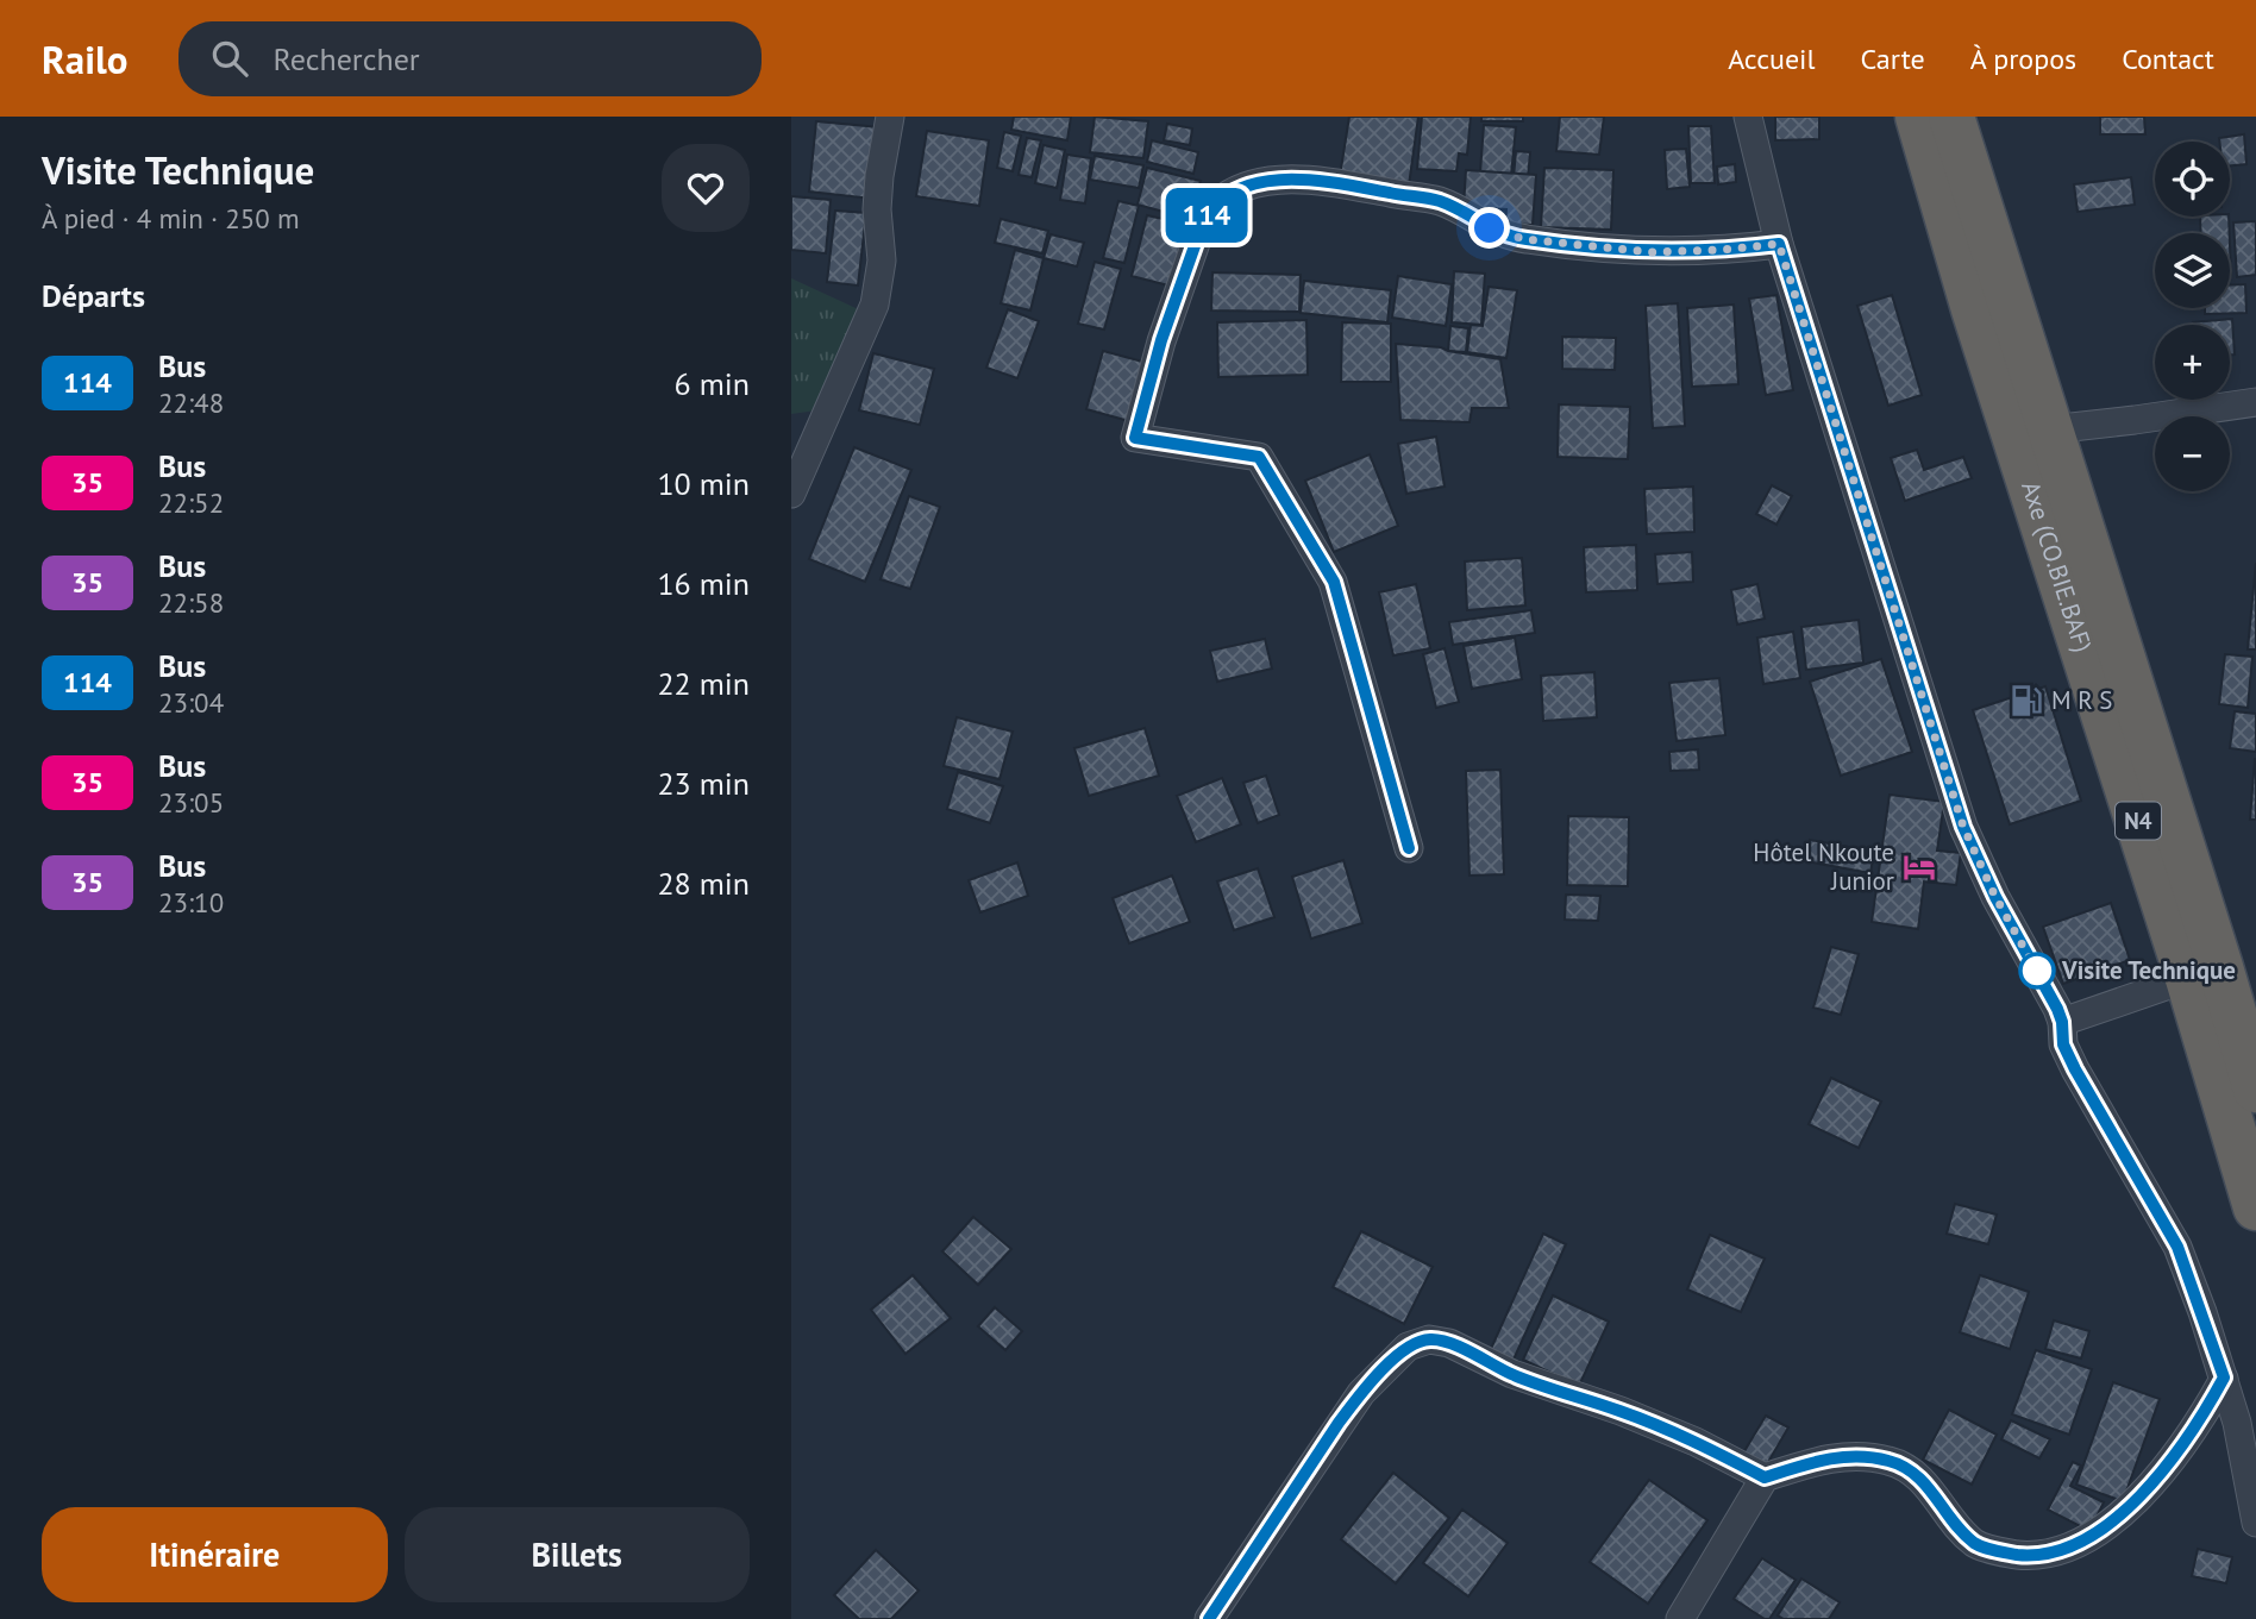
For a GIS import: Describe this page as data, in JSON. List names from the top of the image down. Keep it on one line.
{"streets":{"highway":["Axe (CO.BIE.BAF)","N4"]},"places":{"fuel station":["M R S"],"hotel":["Hôtel Nkoute Junior"],"other":["Visite Technique"]},"lines":["bus line 114"],"page":{"header":"Railo","search":"Rechercher","nav":["Accueil","Carte","À propos","Contact"],"heading":[["Visite Technique","À pied · 4 min · 250 m"],"Départs"],"on_map":"114","map_buttons":["+","−"],"list":[{"mark":"114","name":"Bus","note":"22:48","value":"6 min"},{"mark":"35","name":"Bus","note":"22:52","value":"10 min"},{"mark":"35","name":"Bus","note":"22:58","value":"16 min"},{"mark":"114","name":"Bus","note":"23:04","value":"22 min"},{"mark":"35","name":"Bus","note":"23:05","value":"23 min"},{"mark":"35","name":"Bus","note":"23:10","value":"28 min"}],"buttons":["Itinéraire","Billets"]}}
